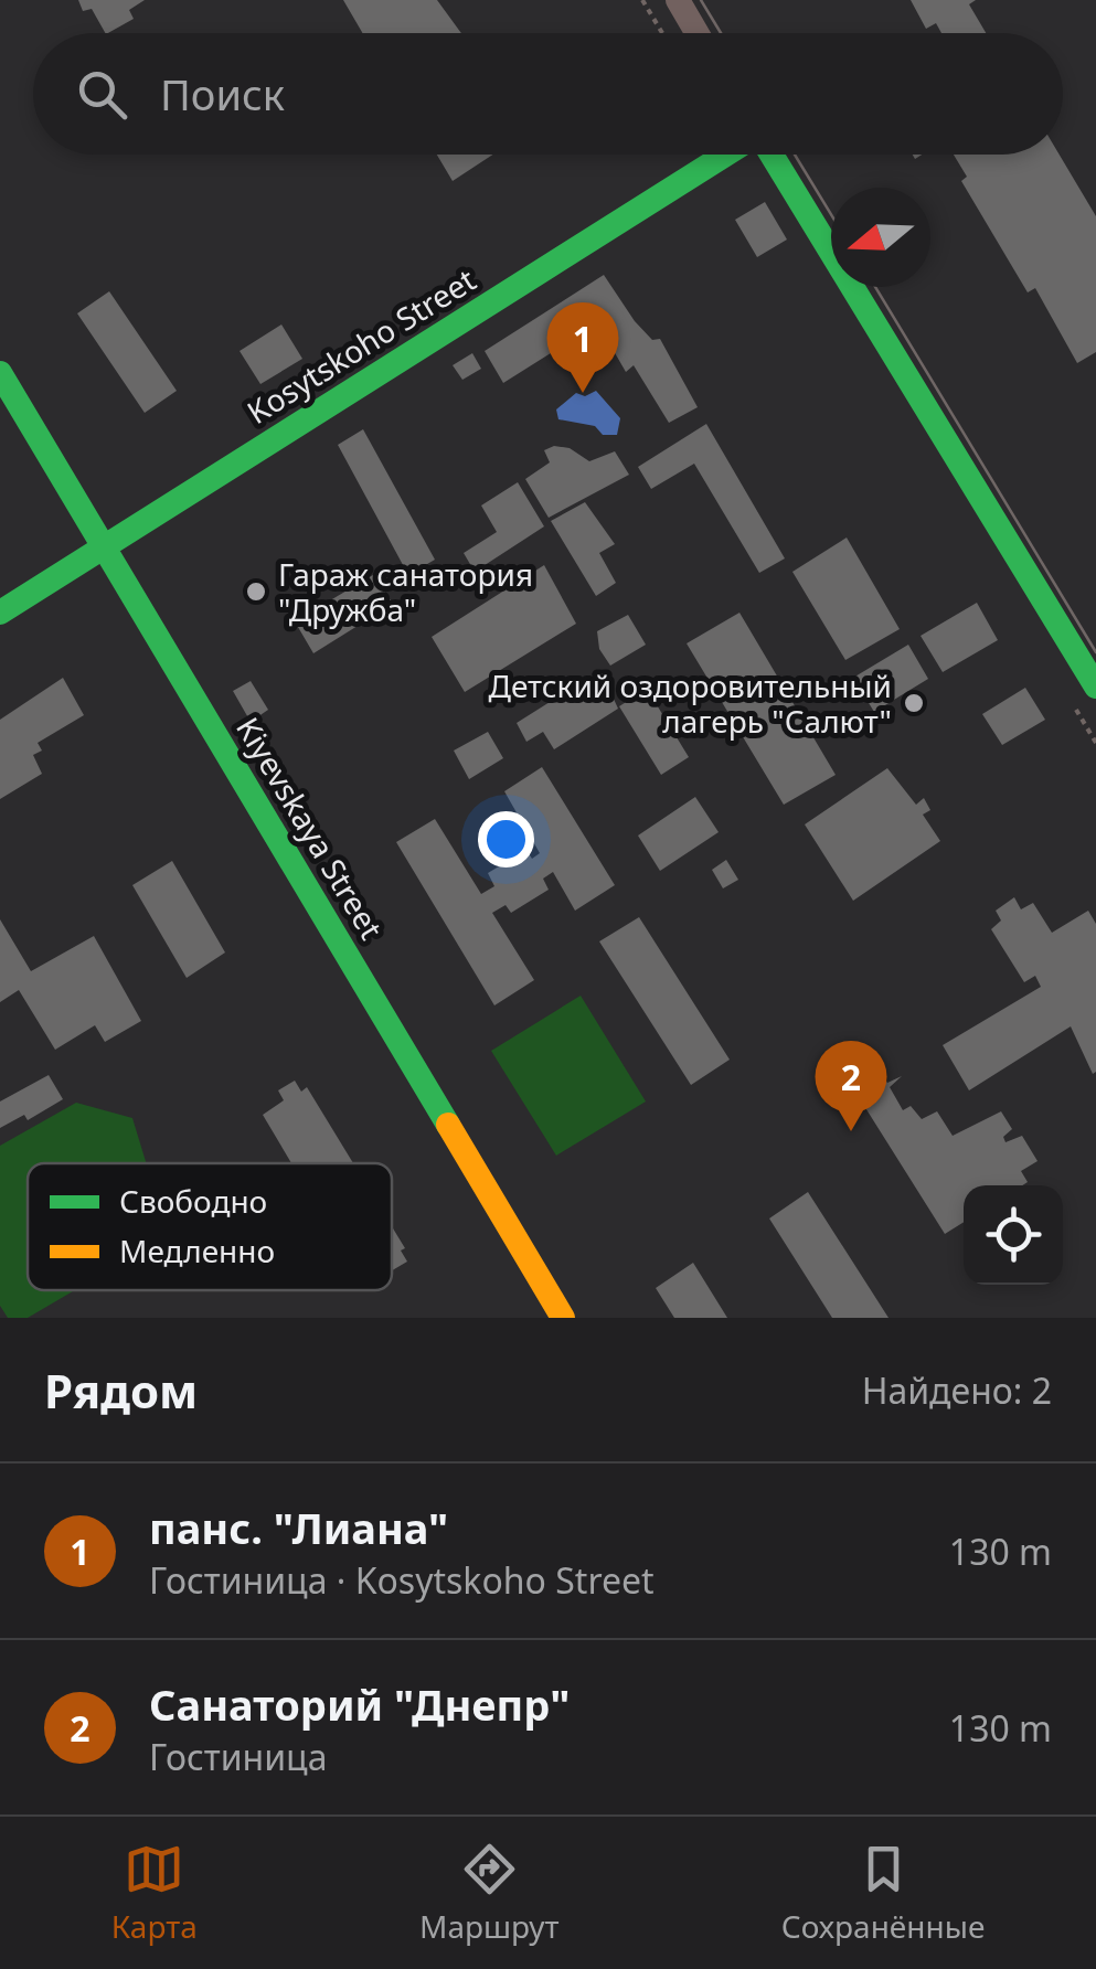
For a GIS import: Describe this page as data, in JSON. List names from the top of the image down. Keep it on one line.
{"streets":{"street":["Kosytskoho Street","Kiyevskaya Street"]},"crossings":[["Kosytskoho Street","Kiyevskaya Street"]],"places":["Гараж санатория \"Дружба\"","Детский оздоровительный лагерь \"Салют\""],"legend":["Свободно","Медленно"],"north":"left","page":{"search":"Поиск","pins":["1","2"],"heading":["Рядом","Найдено: 2"],"list":[{"mark":"1","name":"панс. \"Лиана\"","note":"Гостиница · Kosytskoho Street","value":"130 m"},{"mark":"2","name":"Санаторий \"Днепр\"","note":"Гостиница","value":"130 m"}],"nav":["Карта","Маршрут","Сохранённые"]}}
